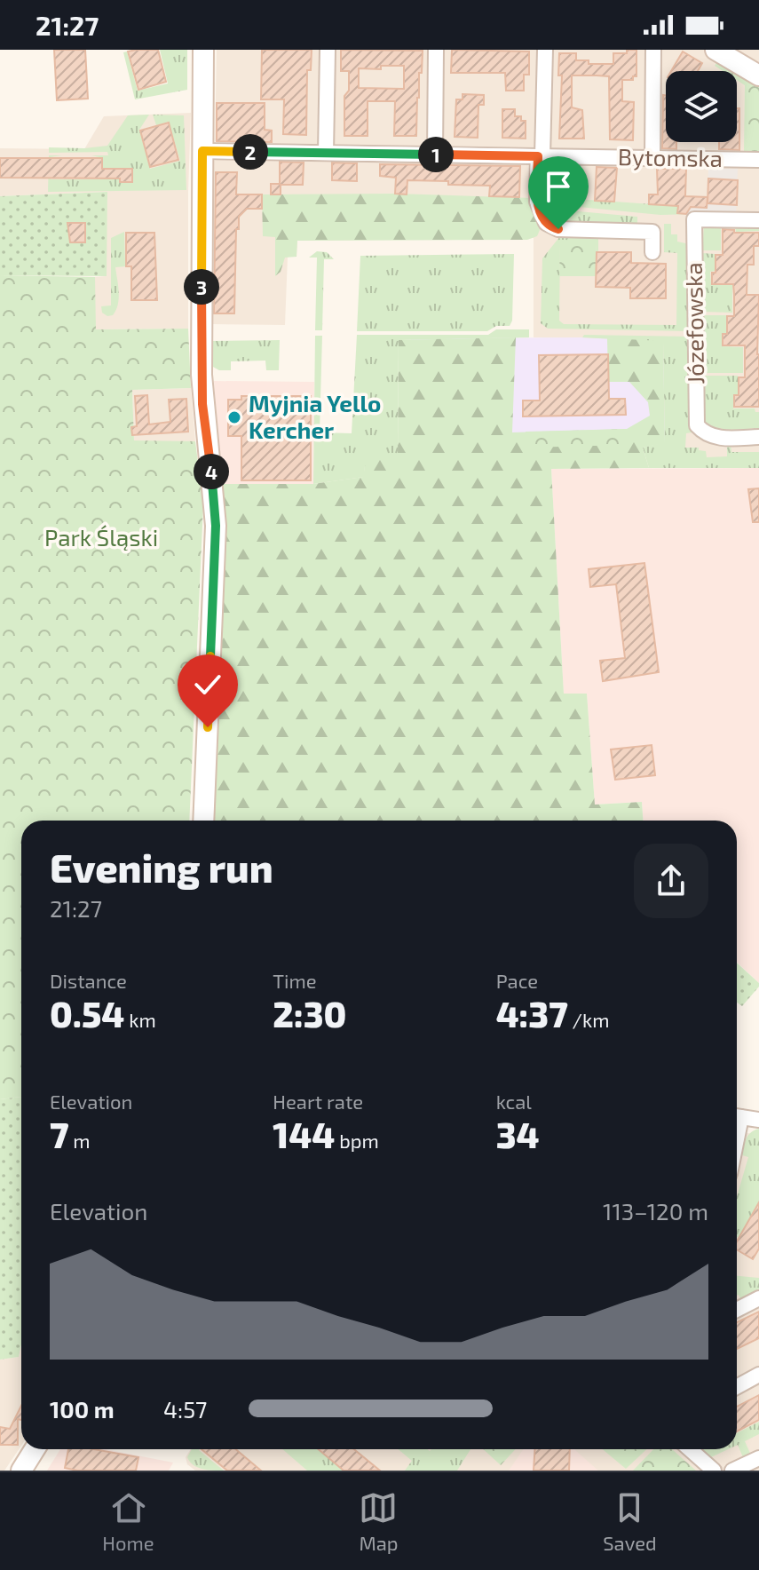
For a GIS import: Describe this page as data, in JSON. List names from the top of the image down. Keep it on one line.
{"streets":{"street":["Bytomska","Józefowska"]},"parks":["Park Śląski"],"places":["Myjnia Yello Kercher"],"page":{"status":"21:27","pins":["2","1","3","4"],"heading":["Evening run","21:27"],"stats":[["Distance","0.54 km"],["Time","2:30"],["Pace","4:37 /km"],["Elevation","7 m"],["Heart rate","144 bpm"],["kcal","34"]],"chart":["Elevation","113–120 m"],"list":[{"name":"100 m","note":"4:57"}],"tabs":["Home","Map","Saved"]}}
